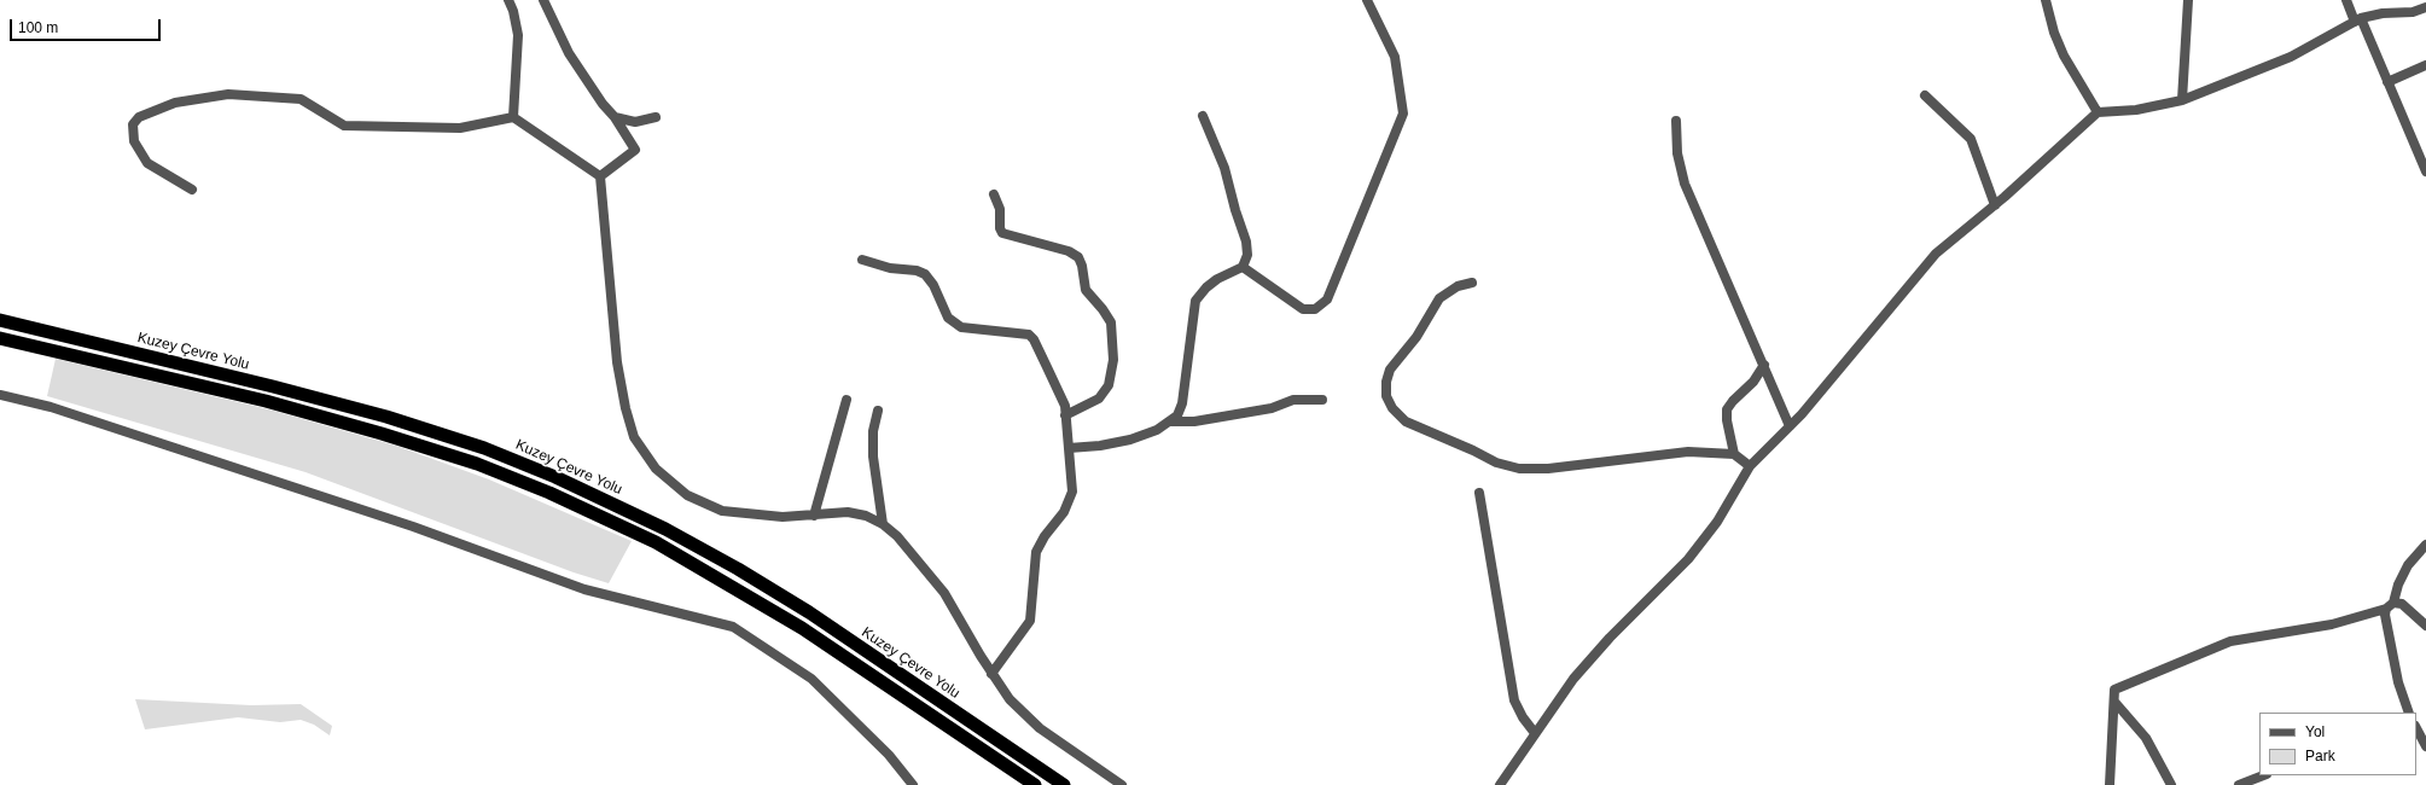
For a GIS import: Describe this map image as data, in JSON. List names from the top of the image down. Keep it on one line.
{"streets":{"highway":["Kuzey Çevre Yolu"]},"legend":["Yol","Park"],"scale_bar":"100 m"}
